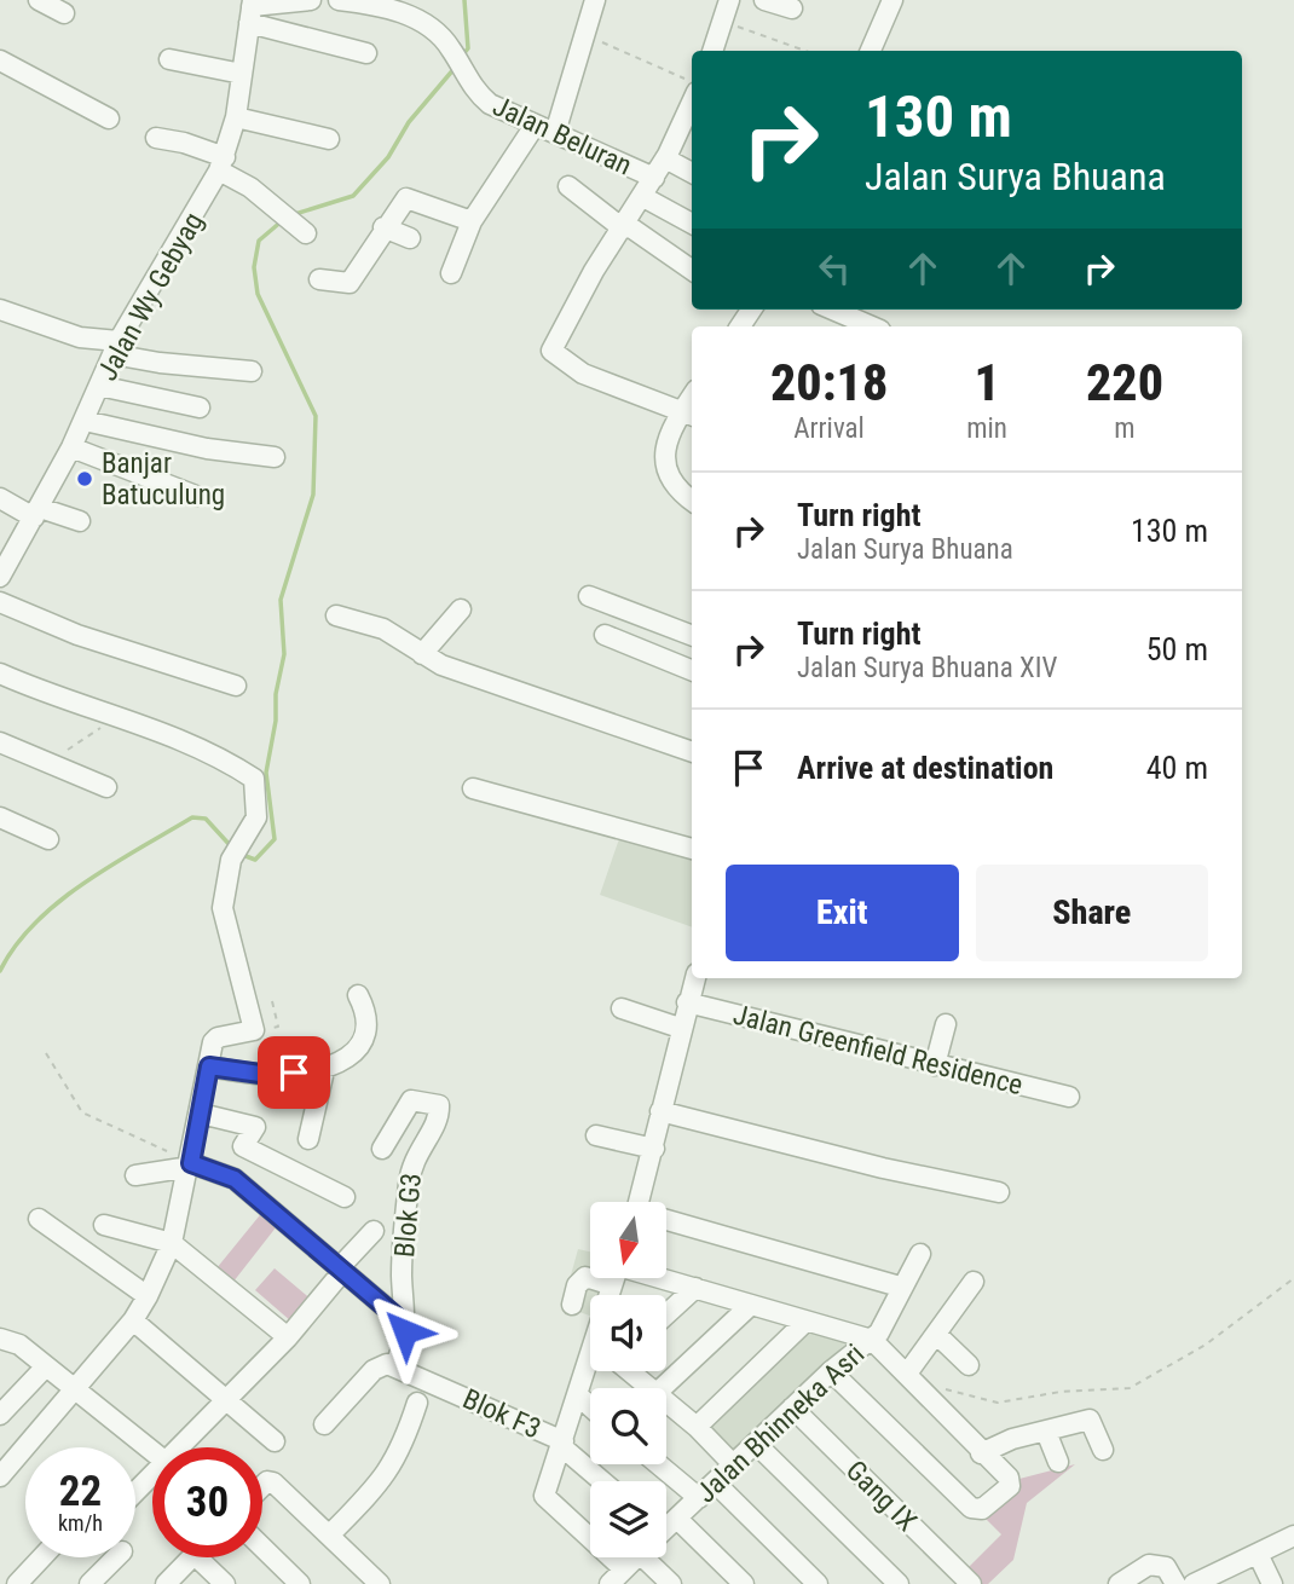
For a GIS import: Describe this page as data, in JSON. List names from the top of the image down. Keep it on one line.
{"streets":{"street":["Jalan Beluran","Jalan Wy Gebyag","Jalan Greenfield Residence","Blok G3","Blok F3","Jalan Bhinneka Asri","Gang IX"]},"crossings":[["Blok G3","Blok F3"],["Jalan Bhinneka Asri","Gang IX"]],"places":["Banjar Batuculung"],"north":"bottom","page":{"turn":["130 m","Jalan Surya Bhuana"],"eta":["20:18","Arrival","1","min","220","m"],"list":[{"name":"Turn right","note":"Jalan Surya Bhuana","value":"130 m"},{"name":"Turn right","note":"Jalan Surya Bhuana XIV","value":"50 m"},{"name":"Arrive at destination","value":"40 m"}],"buttons":["Exit","Share"],"speed":"22 km/h","limit":"30"}}
